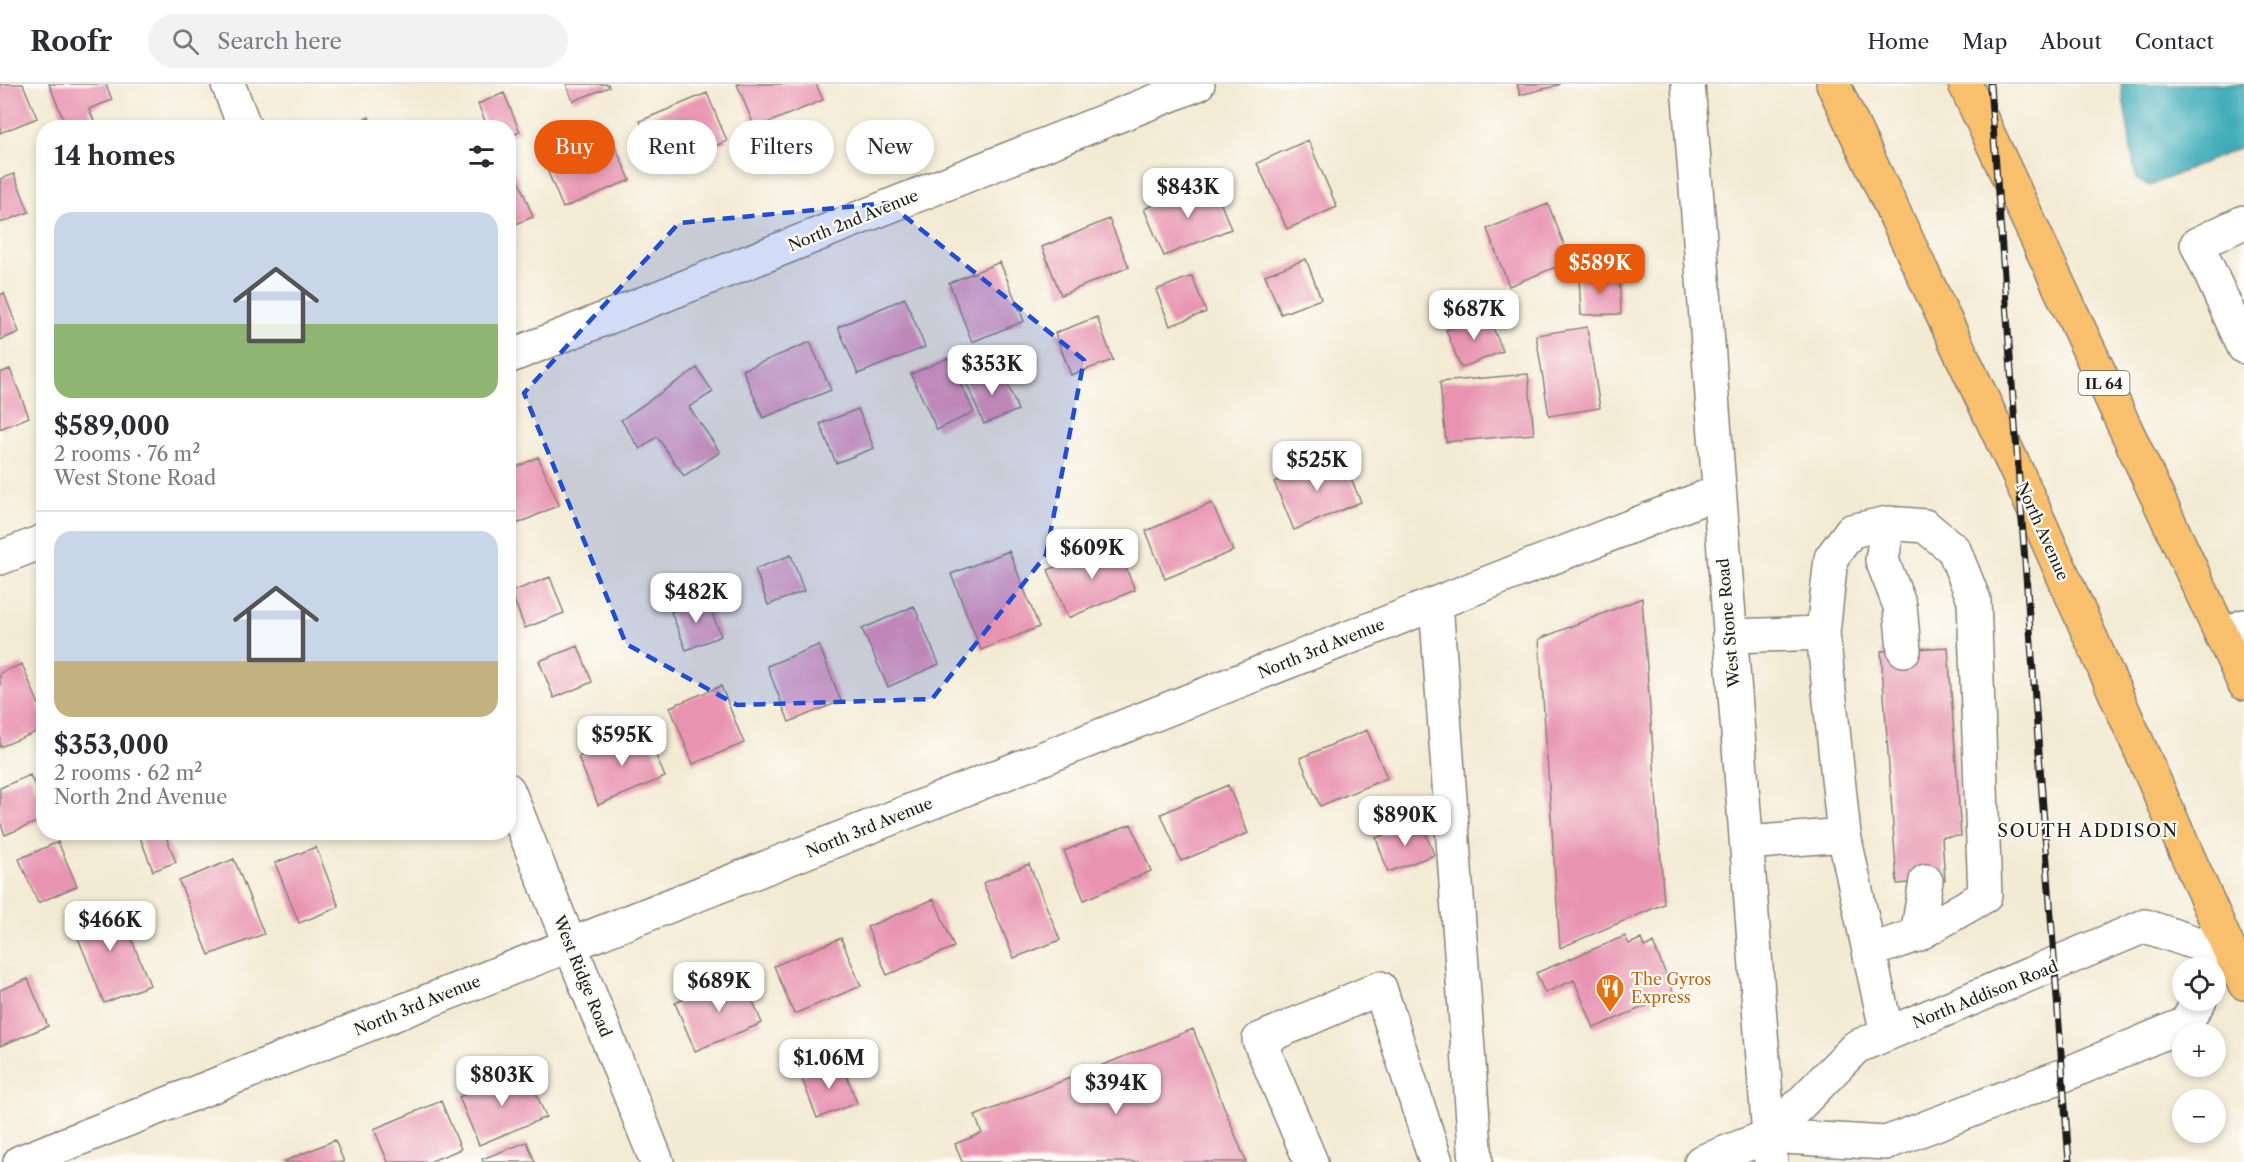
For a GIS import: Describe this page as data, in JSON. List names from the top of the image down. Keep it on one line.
{"streets":{"main road":["IL 64","North Avenue"],"street":["North 2nd Avenue","West Stone Road","North 3rd Avenue","West Ridge Road","North Addison Road"]},"crossings":[["North Avenue","North Addison Road"],["West Stone Road","North 3rd Avenue"],["West Stone Road","North Addison Road"],["North 3rd Avenue","West Ridge Road"]],"districts":["SOUTH ADDISON"],"places":{"restaurant":["The Gyros Express"]},"page":{"header":"Roofr","search":"Search here","nav":["Home","Map","About","Contact"],"chip":["Buy","Rent","Filters","New"],"heading":"14 homes","price":["$843K","$589K","$687K","$353K","$525K","$609K","$482K","$595K","$890K","$466K","$689K","$1.06M","$803K","$394K"],"list":[{"name":"$589,000","note":"2 rooms · 76 m² · West Stone Road"},{"name":"$353,000","note":"2 rooms · 62 m² · North 2nd Avenue"}],"map_buttons":["+","−"]}}
